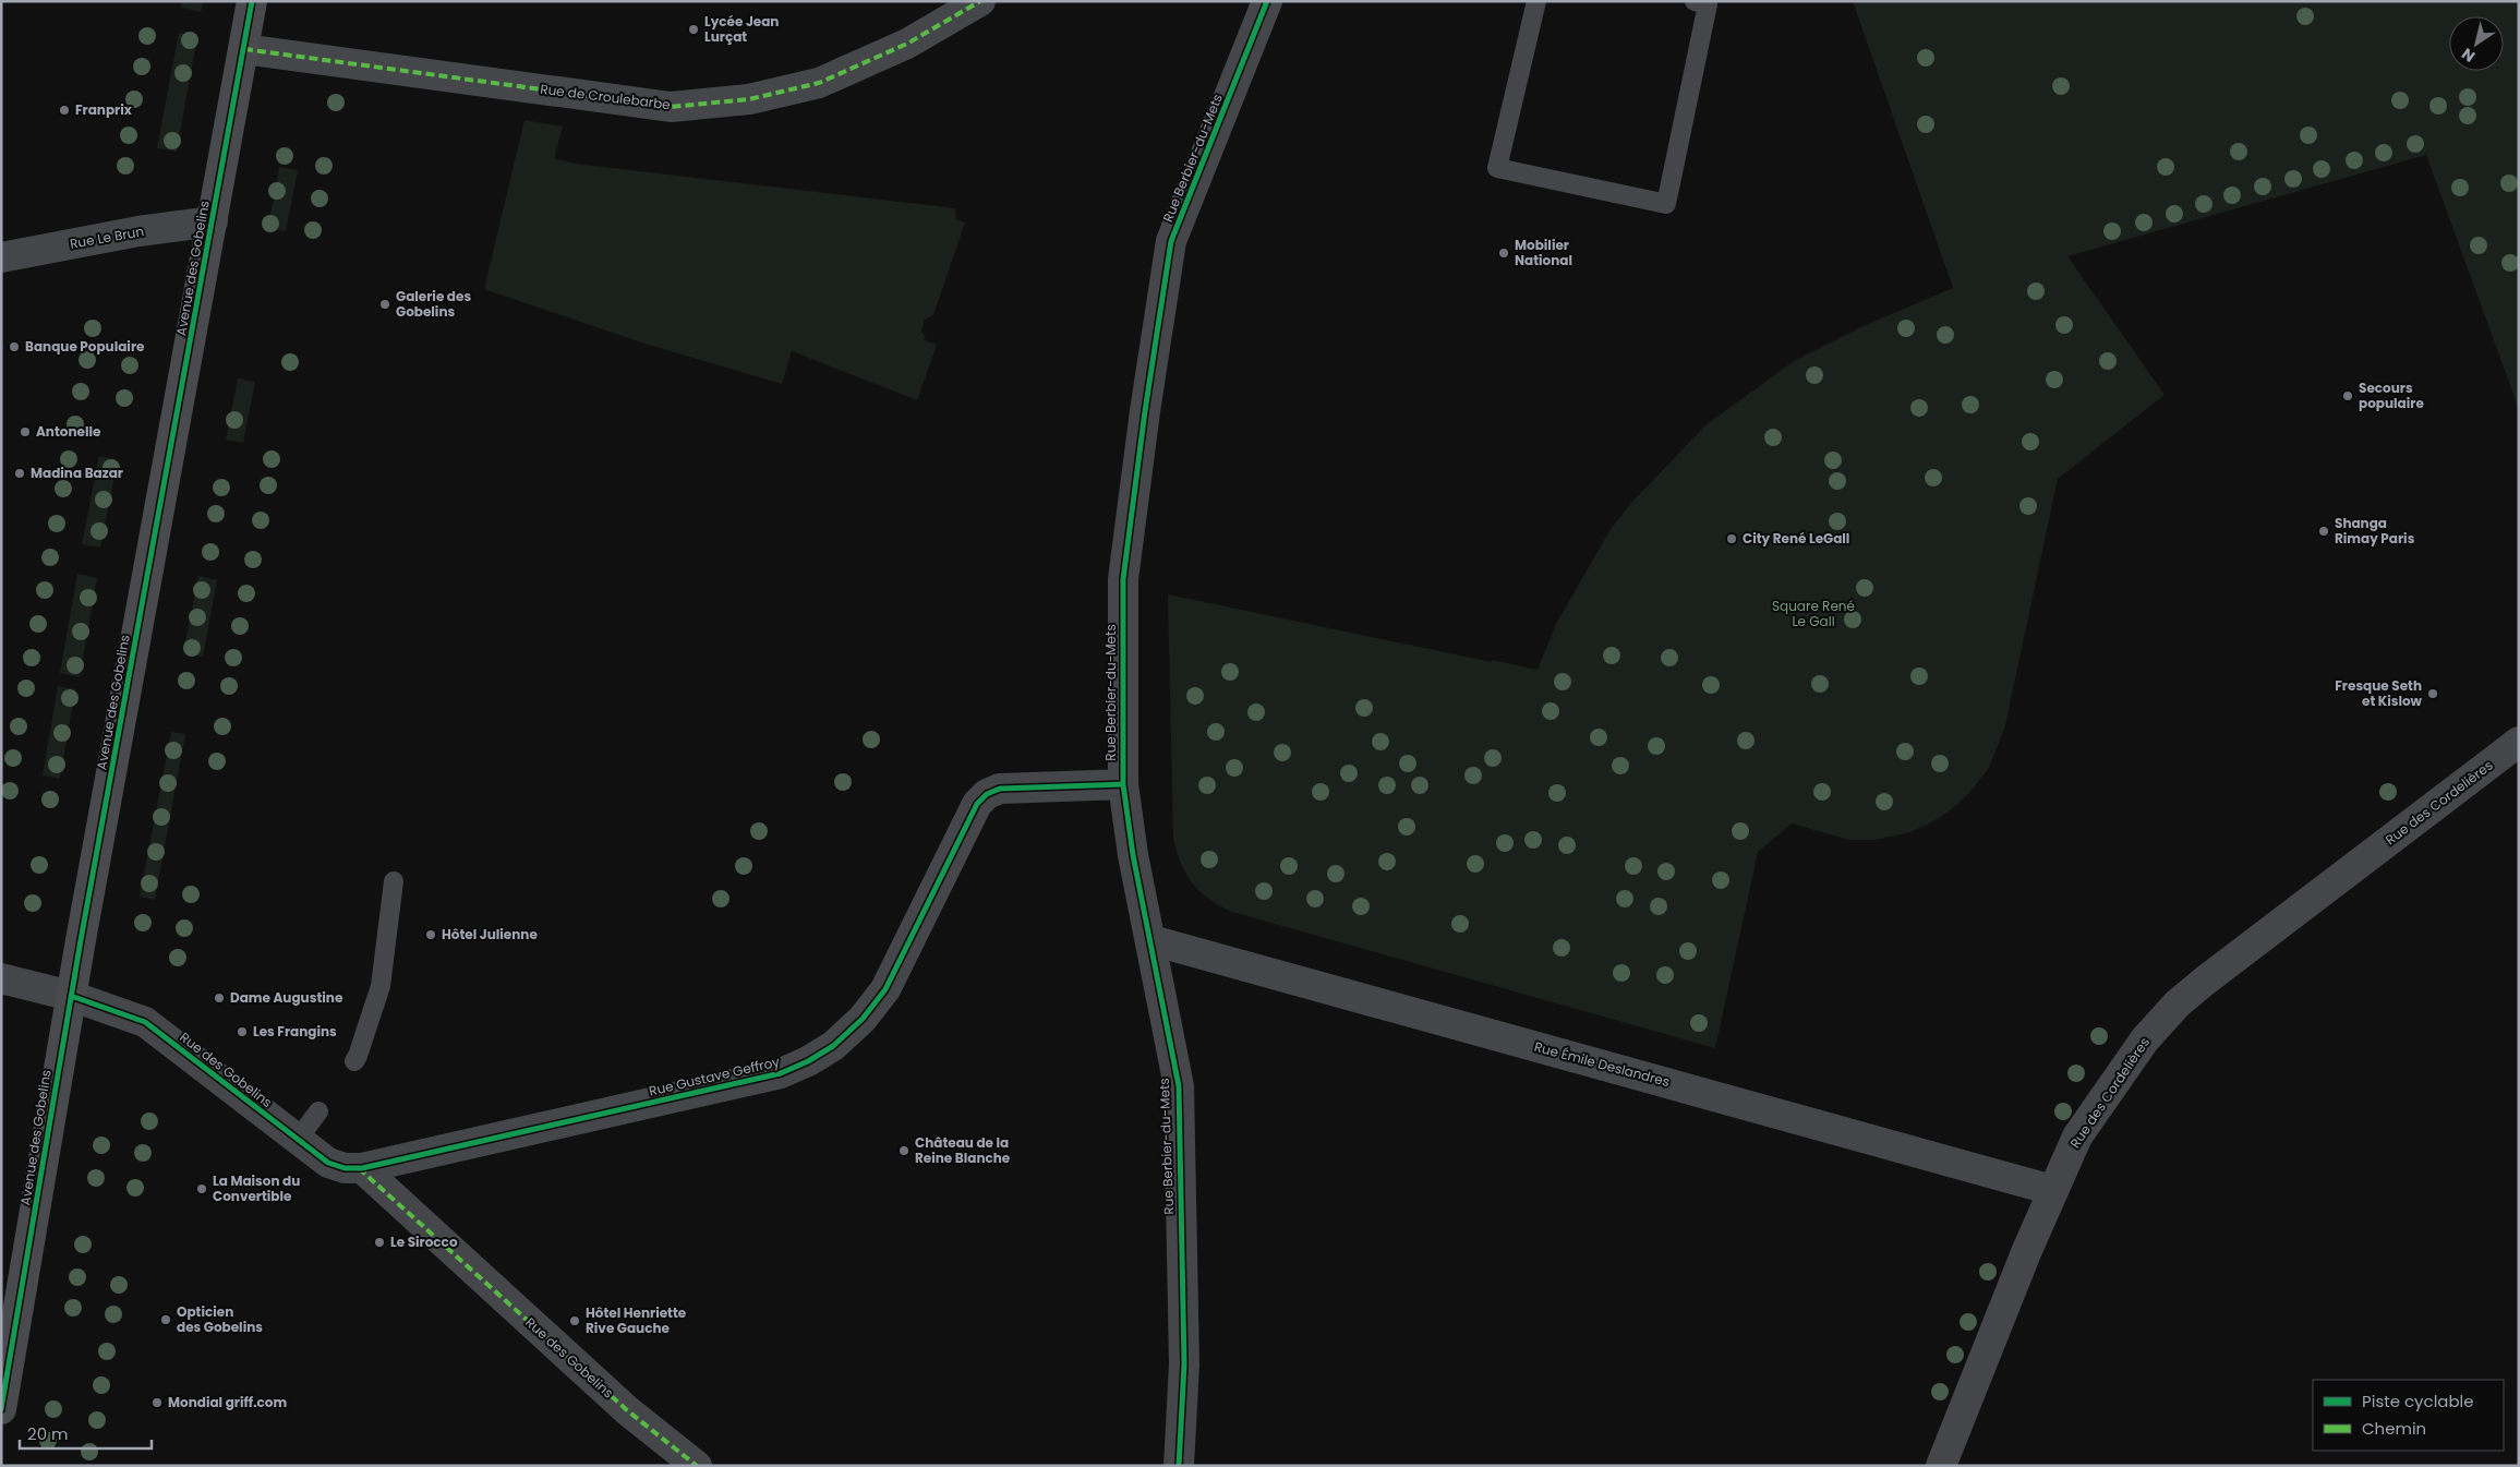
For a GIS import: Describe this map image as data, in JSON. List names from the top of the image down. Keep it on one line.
{"streets":{"main road":["Avenue des Gobelins"],"street":["Rue de Croulebarbe","Rue Berbier-du-Mets","Rue Le Brun","Rue des Cordelières","Rue Émile Deslandres","Rue des Gobelins","Rue Gustave Geffroy"]},"crossings":[["Rue de Croulebarbe","Avenue des Gobelins"],["Rue Berbier-du-Mets","Rue Émile Deslandres"],["Rue Berbier-du-Mets","Rue Gustave Geffroy"],["Rue Le Brun","Avenue des Gobelins"],["Avenue des Gobelins","Rue des Gobelins"],["Rue des Cordelières","Rue Émile Deslandres"],["Rue des Gobelins","Rue Gustave Geffroy"]],"parks":["Square René Le Gall"],"places":["Lycée Jean Lurçat","Franprix","Mobilier National","Galerie des Gobelins","Banque Populaire","Secours populaire","Antonelle","Madina Bazar","Shanga Rimay Paris","City René LeGall","Fresque Seth et Kislow","Hôtel Julienne","Dame Augustine","Les Frangins","Château de la Reine Blanche","La Maison du Convertible","Le Sirocco","Opticien des Gobelins","Hôtel Henriette Rive Gauche","Mondial griff.com"],"legend":["Piste cyclable","Chemin"],"scale_bar":"20 m","north":"bottom left"}
